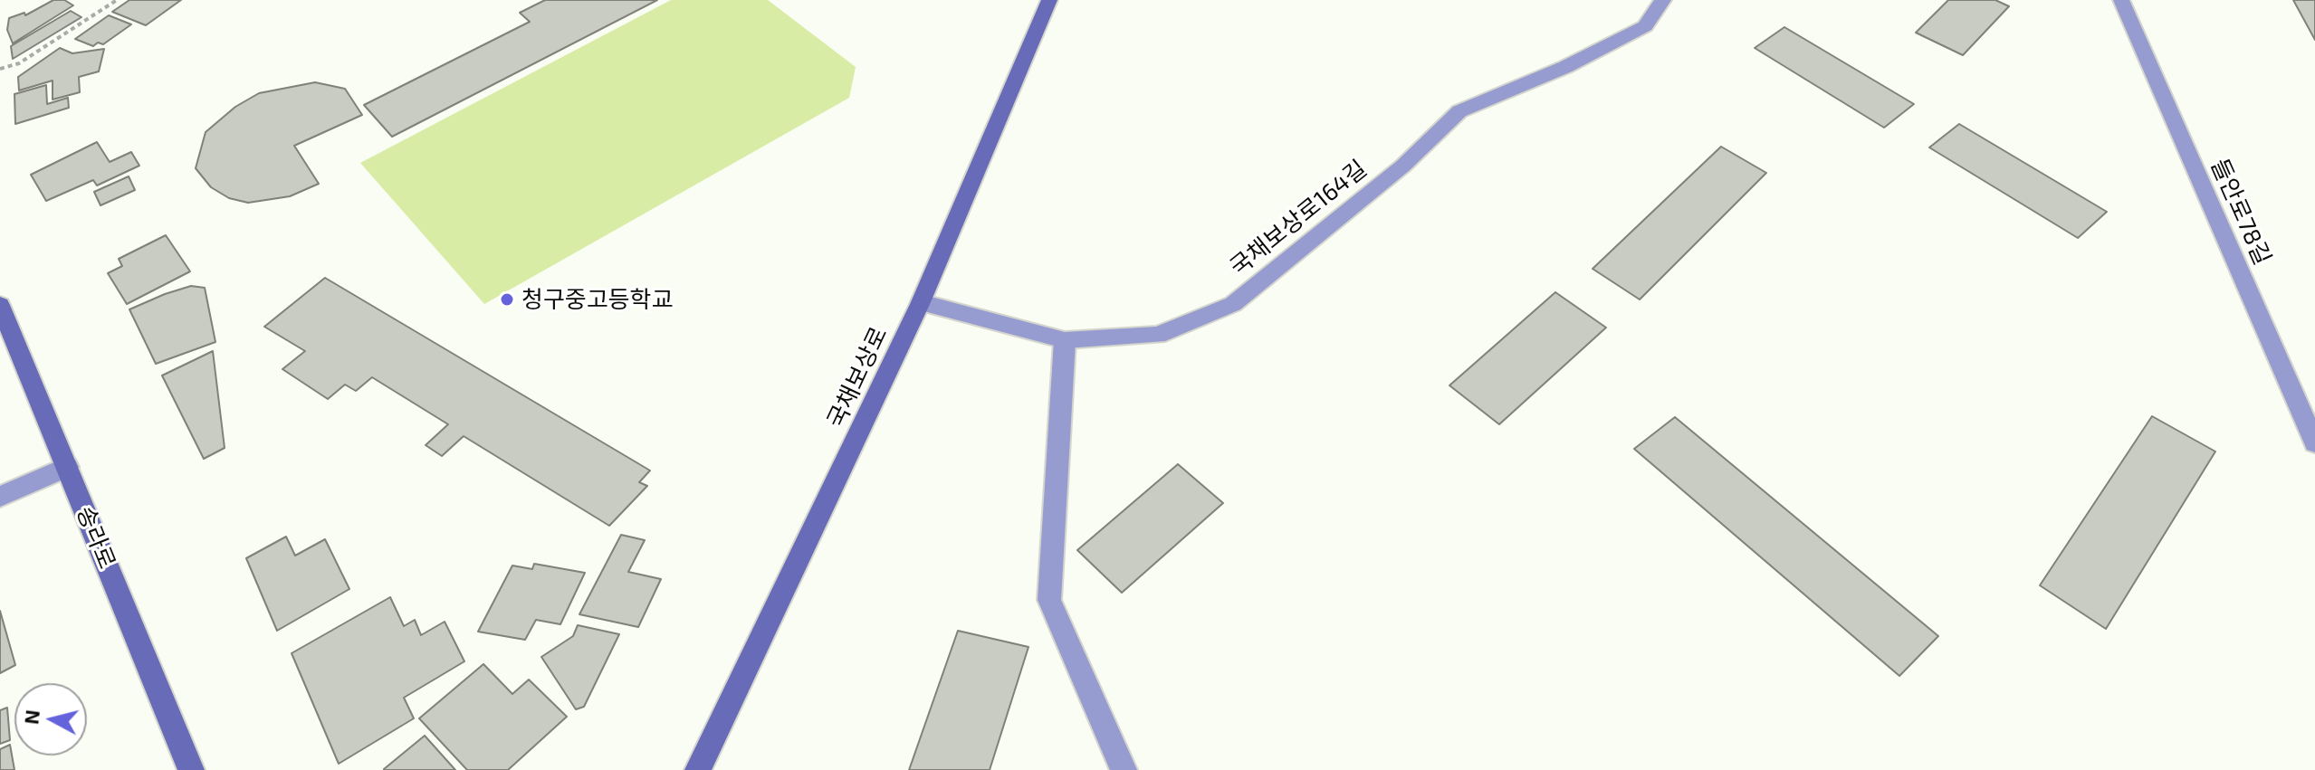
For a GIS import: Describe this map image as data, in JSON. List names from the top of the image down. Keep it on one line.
{"streets":{"main road":["국채보상로","송라로"],"street":["들안로78길","국채보상로164길"]},"crossings":[["국채보상로164길","국채보상로"]],"places":["청구중고등학교"],"north":"left"}
